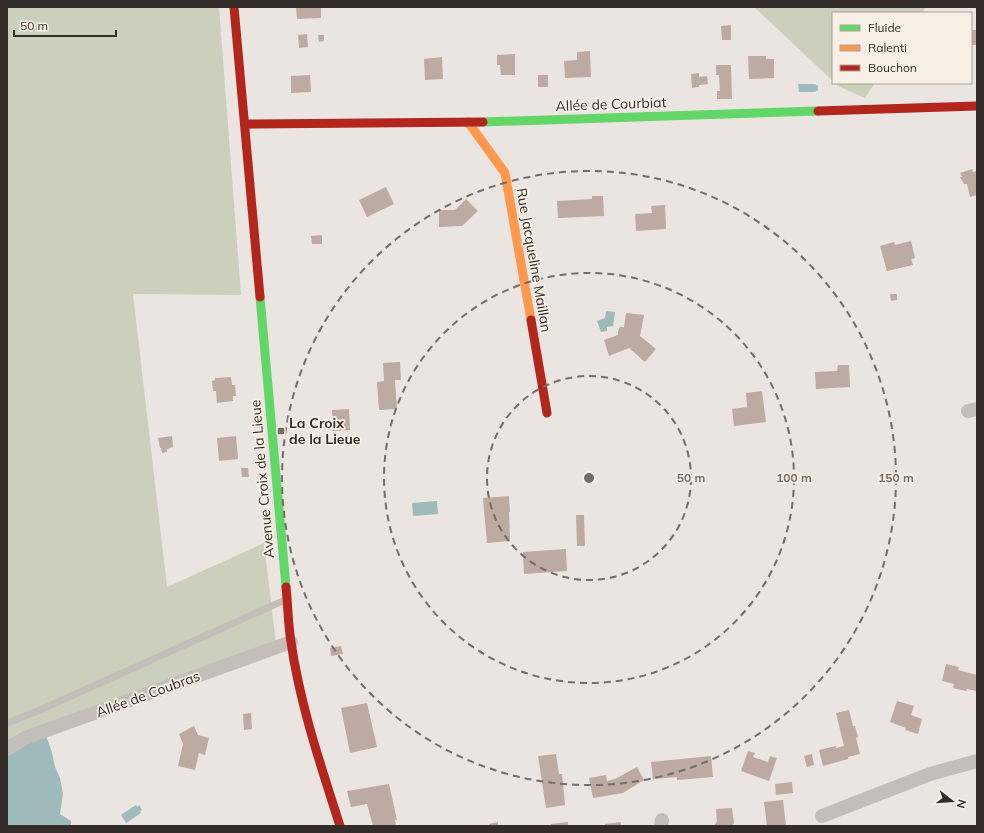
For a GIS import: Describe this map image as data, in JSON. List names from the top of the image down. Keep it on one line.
{"streets":{"street":["Allée de Courbiat","Rue Jacqueline Maillan","Avenue Croix de la Lieue","Allée de Coubras"]},"crossings":[["Allée de Courbiat","Rue Jacqueline Maillan"],["Allée de Courbiat","Avenue Croix de la Lieue"],["Avenue Croix de la Lieue","Allée de Coubras"]],"places":{"transit":["La Croix de la Lieue"]},"legend":["Fluide","Ralenti","Bouchon"],"scale_bar":"50 m","north":"right","rings":["50 m","100 m","150 m"]}
